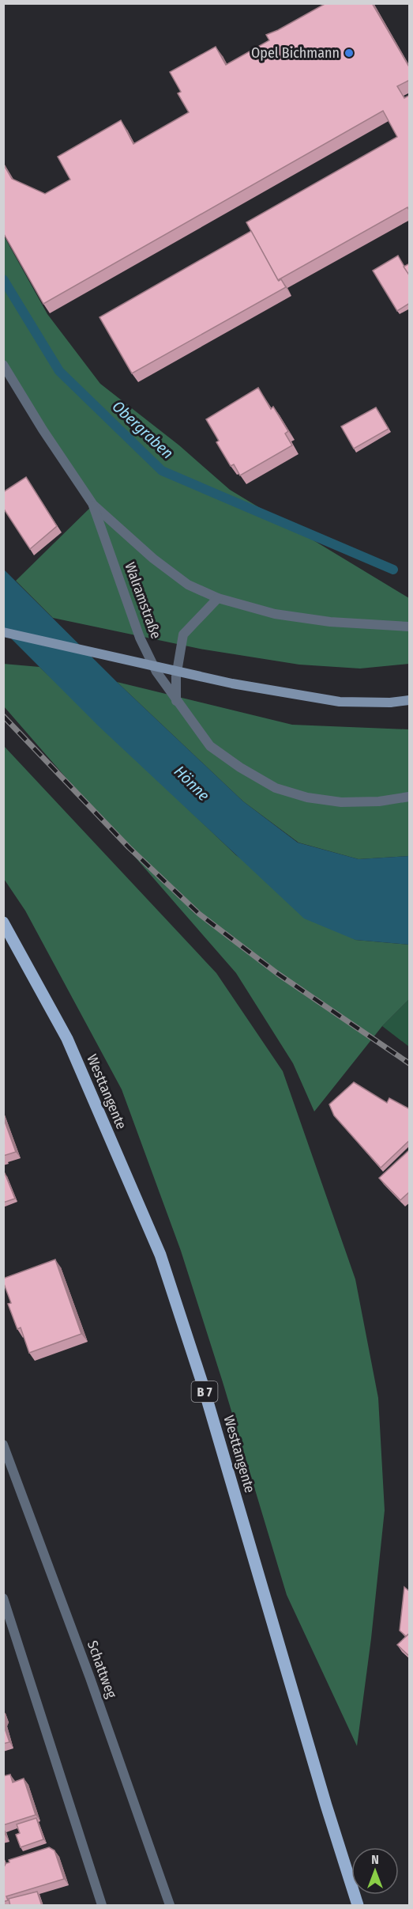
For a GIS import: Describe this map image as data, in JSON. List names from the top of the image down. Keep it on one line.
{"streets":{"main road":["Westtangente","B 7"],"street":["Walramstraße","Schattweg"]},"water":["Obergraben","Hönne"],"places":["Opel Bichmann"],"north":"top"}
